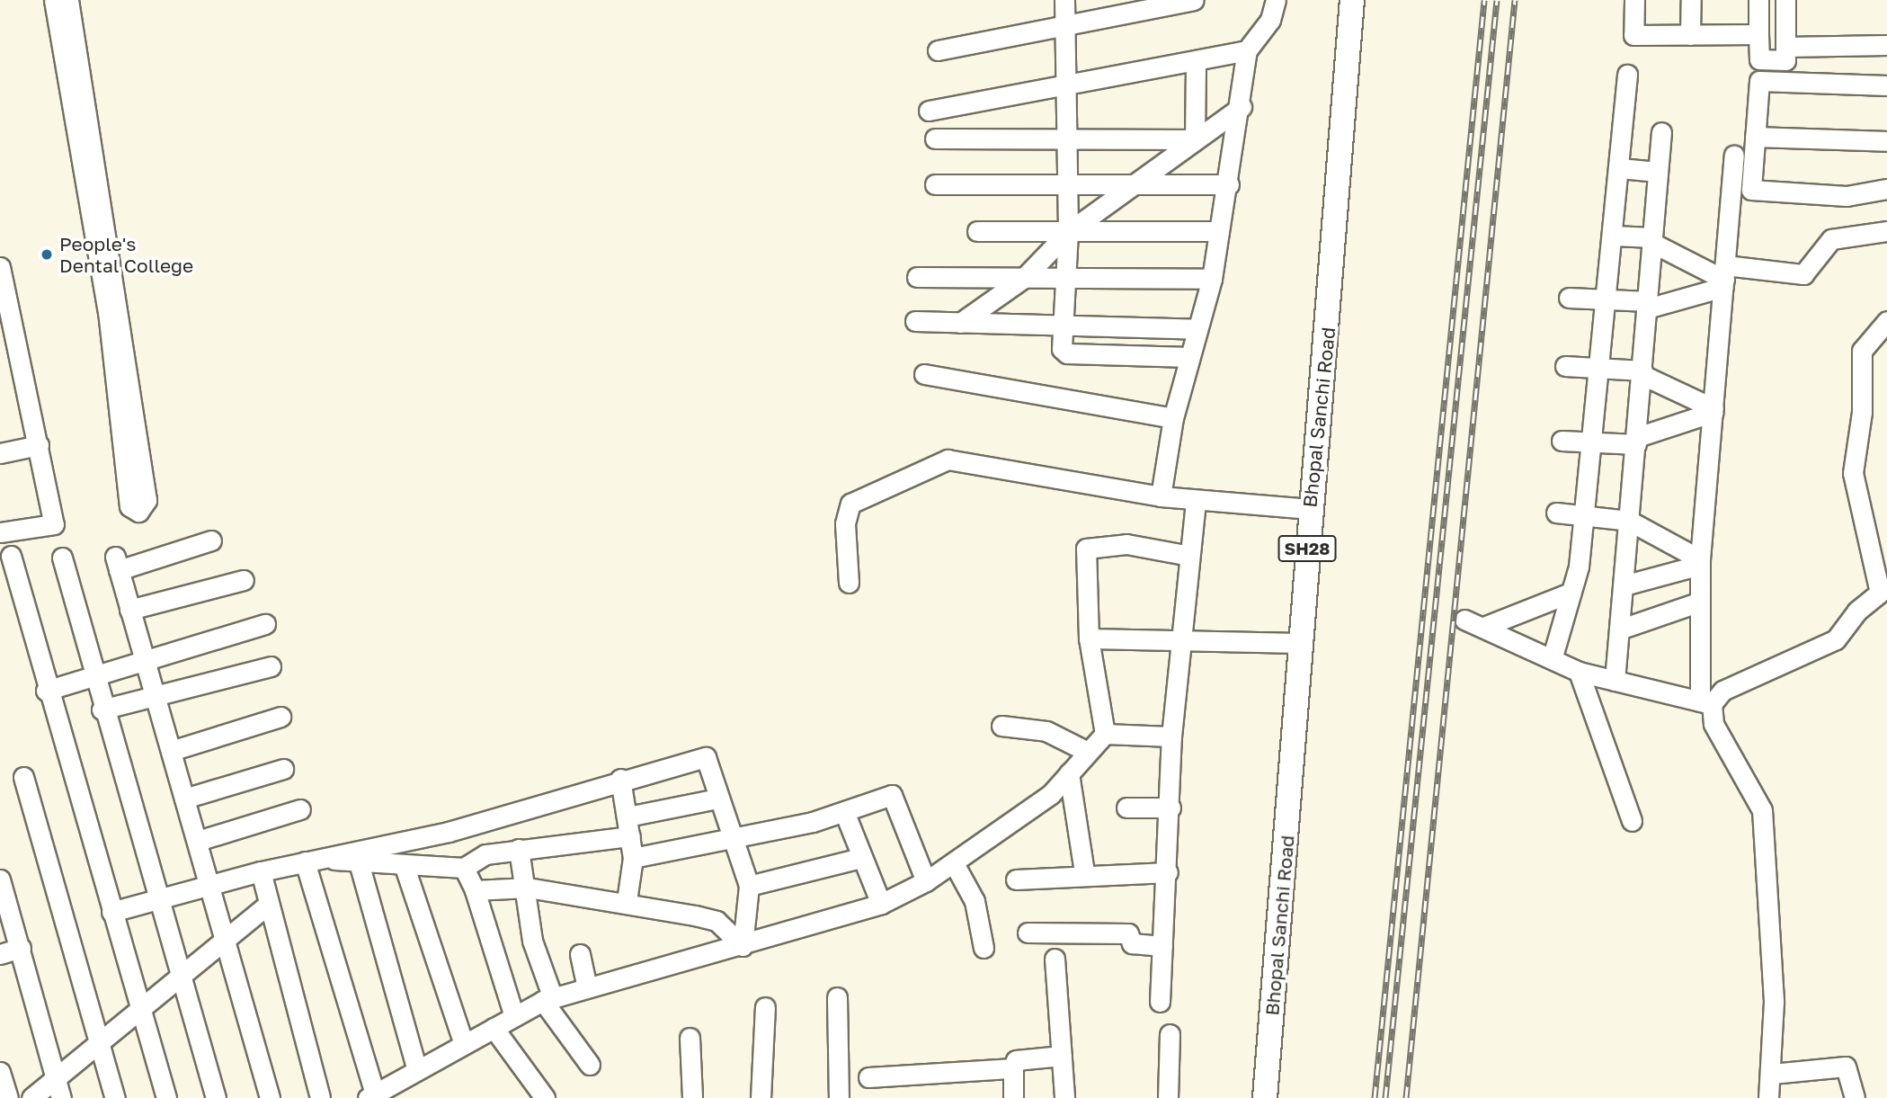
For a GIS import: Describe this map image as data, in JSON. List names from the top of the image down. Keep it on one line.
{"streets":{"main road":["Bhopal Sanchi Road","SH28"]},"places":["People's Dental College"]}
